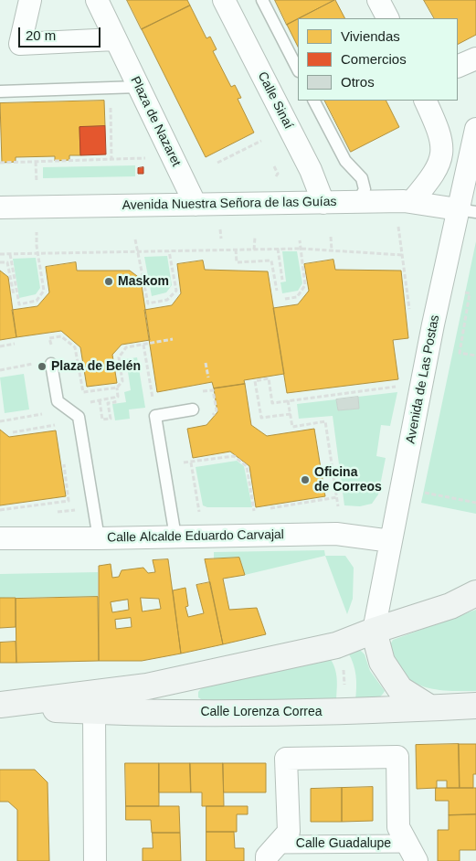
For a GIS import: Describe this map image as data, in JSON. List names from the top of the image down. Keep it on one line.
{"streets":{"main road":["Calle Lorenza Correa"],"street":["Calle Sinaí","Plaza de Nazaret","Avenida Nuestra Señora de las Guías","Avenida de Las Postas","Calle Alcalde Eduardo Carvajal","Calle Guadalupe"]},"crossings":[["Calle Sinaí","Avenida Nuestra Señora de las Guías"],["Plaza de Nazaret","Avenida Nuestra Señora de las Guías"],["Avenida Nuestra Señora de las Guías","Avenida de Las Postas"],["Avenida de Las Postas","Calle Alcalde Eduardo Carvajal"],["Avenida de Las Postas","Calle Lorenza Correa"]],"places":["Maskom","Plaza de Belén","Oficina de Correos"],"legend":["Viviendas","Comercios","Otros"],"scale_bar":"20 m"}
